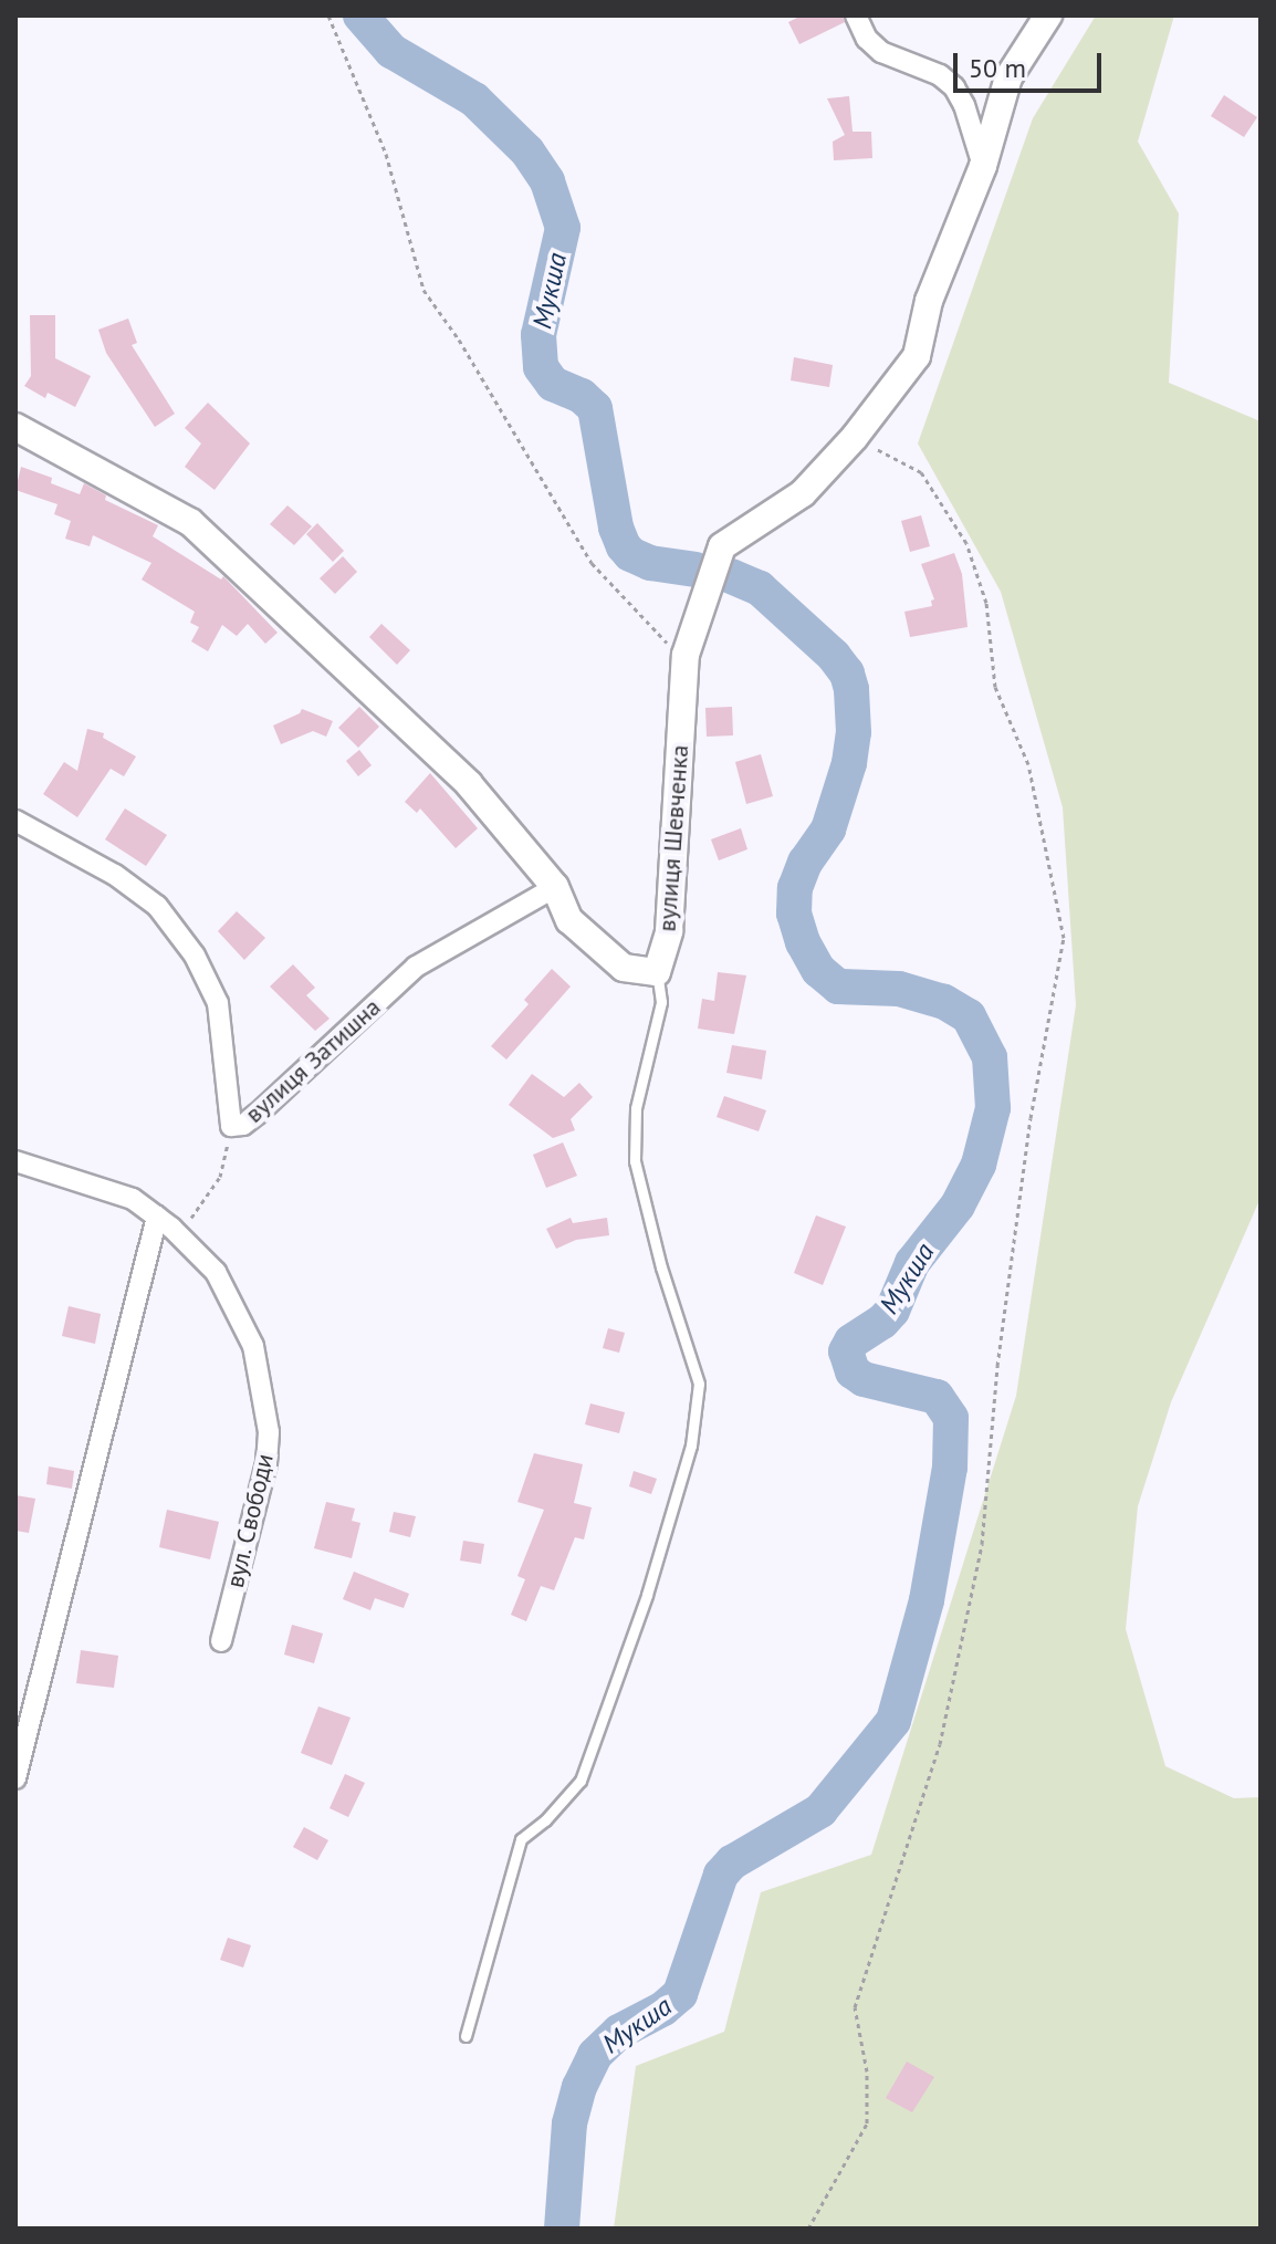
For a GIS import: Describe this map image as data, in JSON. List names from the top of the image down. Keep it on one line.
{"streets":{"street":["вулиця Шевченка","вулиця Затишна","вул. Свободи"]},"water":["Мукша"],"scale_bar":"50 m"}
